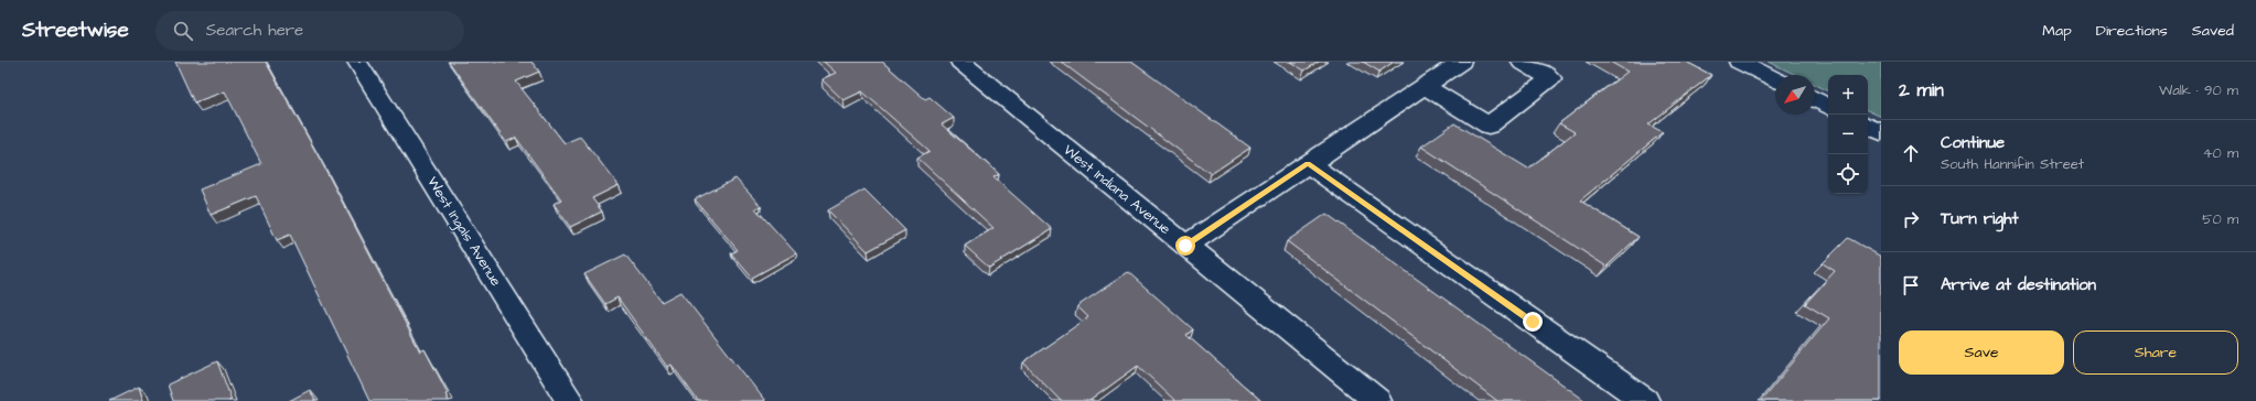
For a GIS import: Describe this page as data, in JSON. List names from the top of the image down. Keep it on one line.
{"streets":{"street":["West Indiana Avenue","West Ingals Avenue"]},"north":"bottom left","page":{"header":"Streetwise","search":"Search here","nav":["Map","Directions","Saved"],"heading":["2 min","Walk · 90 m"],"map_buttons":["+","−"],"list":[["Continue","South Hannifin Street","40 m"],["Turn right","50 m"],"Arrive at destination"],"buttons":["Save","Share"]}}
